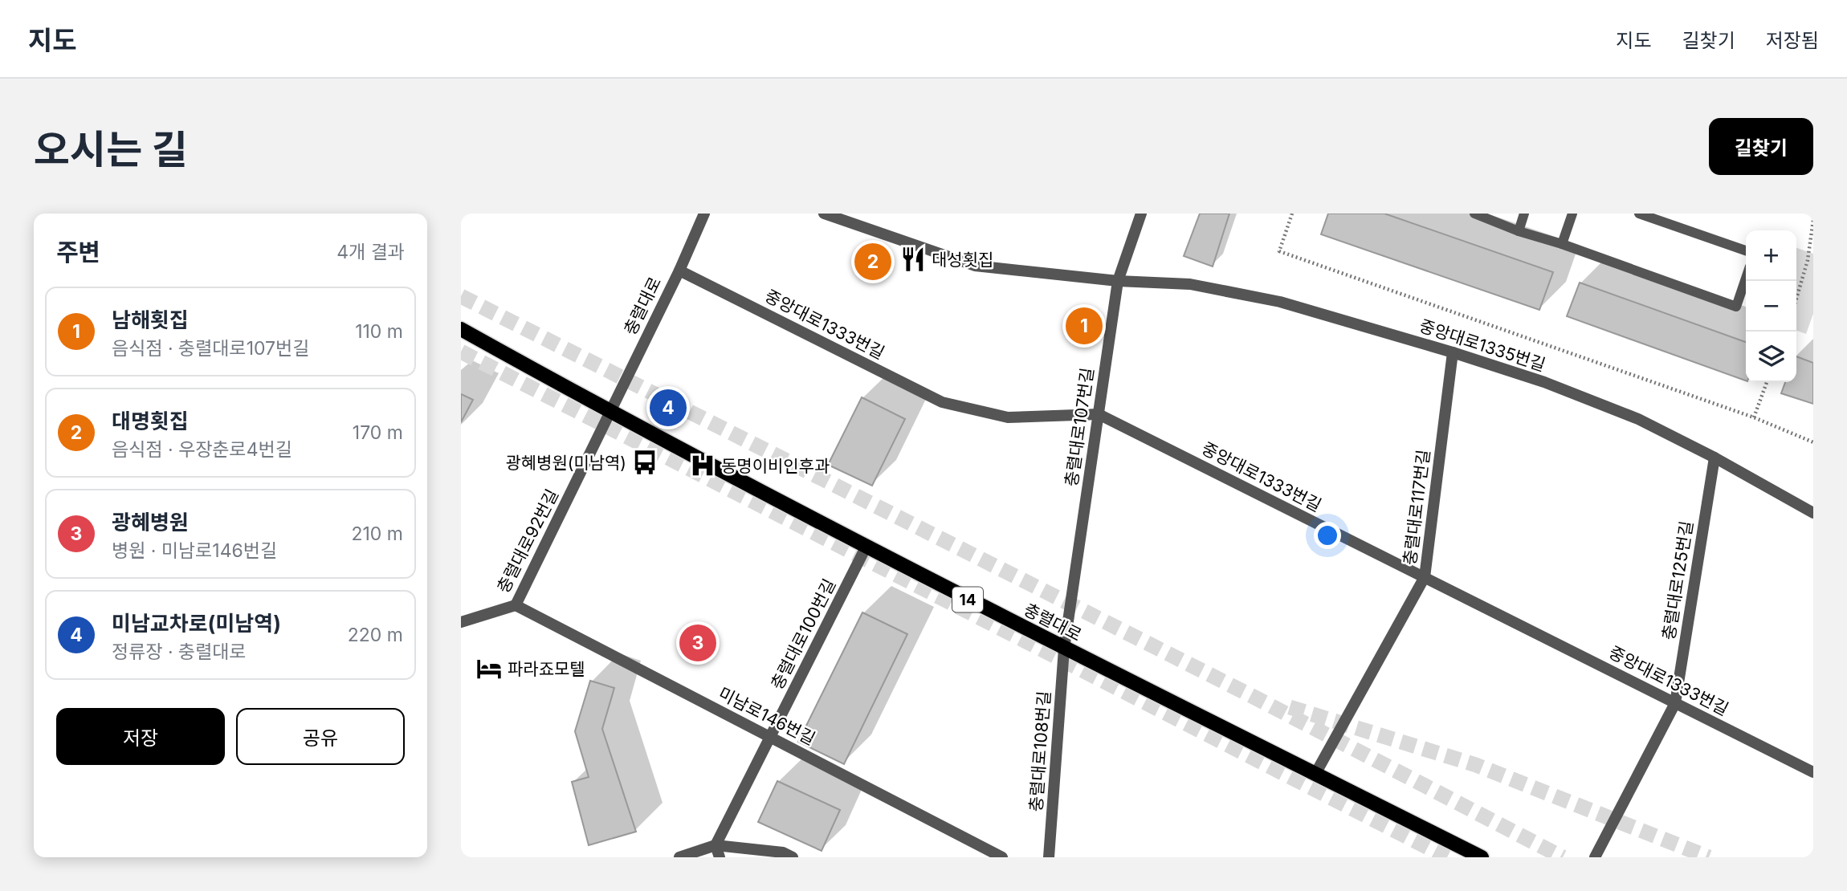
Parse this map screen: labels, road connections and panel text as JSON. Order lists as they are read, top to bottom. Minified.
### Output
{"streets":{"main road":["충렬대로","14"],"street":["중앙대로1333번길","중앙대로1335번길","충렬대로107번길","충렬대로117번길","충렬대로92번길","충렬대로125번길","충렬대로100번길","미남로146번길","충렬대로108번길"]},"crossings":[["충렬대로","중앙대로1333번길"],["충렬대로","충렬대로107번길"],["충렬대로","충렬대로117번길"],["충렬대로","충렬대로92번길"],["충렬대로","충렬대로100번길"],["충렬대로","충렬대로108번길"],["중앙대로1333번길","충렬대로107번길"],["중앙대로1333번길","충렬대로117번길"],["중앙대로1333번길","충렬대로125번길"],["중앙대로1335번길","충렬대로107번길"],["중앙대로1335번길","충렬대로117번길"],["중앙대로1335번길","충렬대로125번길"],["충렬대로107번길","충렬대로108번길"],["충렬대로92번길","미남로146번길"],["충렬대로100번길","미남로146번길"]],"places":{"restaurant":["대성횟집"],"bus stop":["광혜병원(미남역)"],"hospital":["동명이비인후과"],"hotel":["파라죠모텔"]},"page":{"header":"지도","nav":["지도","길찾기","저장됨"],"title":"오시는 길","buttons":["길찾기",["저장","공유"]],"heading":["주변","4개 결과"],"map_buttons":["+","−"],"pins":["2","1","4","3"],"list":[{"mark":"1","name":"남해횟집","note":"음식점 · 충렬대로107번길","value":"110 m"},{"mark":"2","name":"대명횟집","note":"음식점 · 우장춘로4번길","value":"170 m"},{"mark":"3","name":"광혜병원","note":"병원 · 미남로146번길","value":"210 m"},{"mark":"4","name":"미남교차로(미남역)","note":"정류장 · 충렬대로","value":"220 m"}]}}
